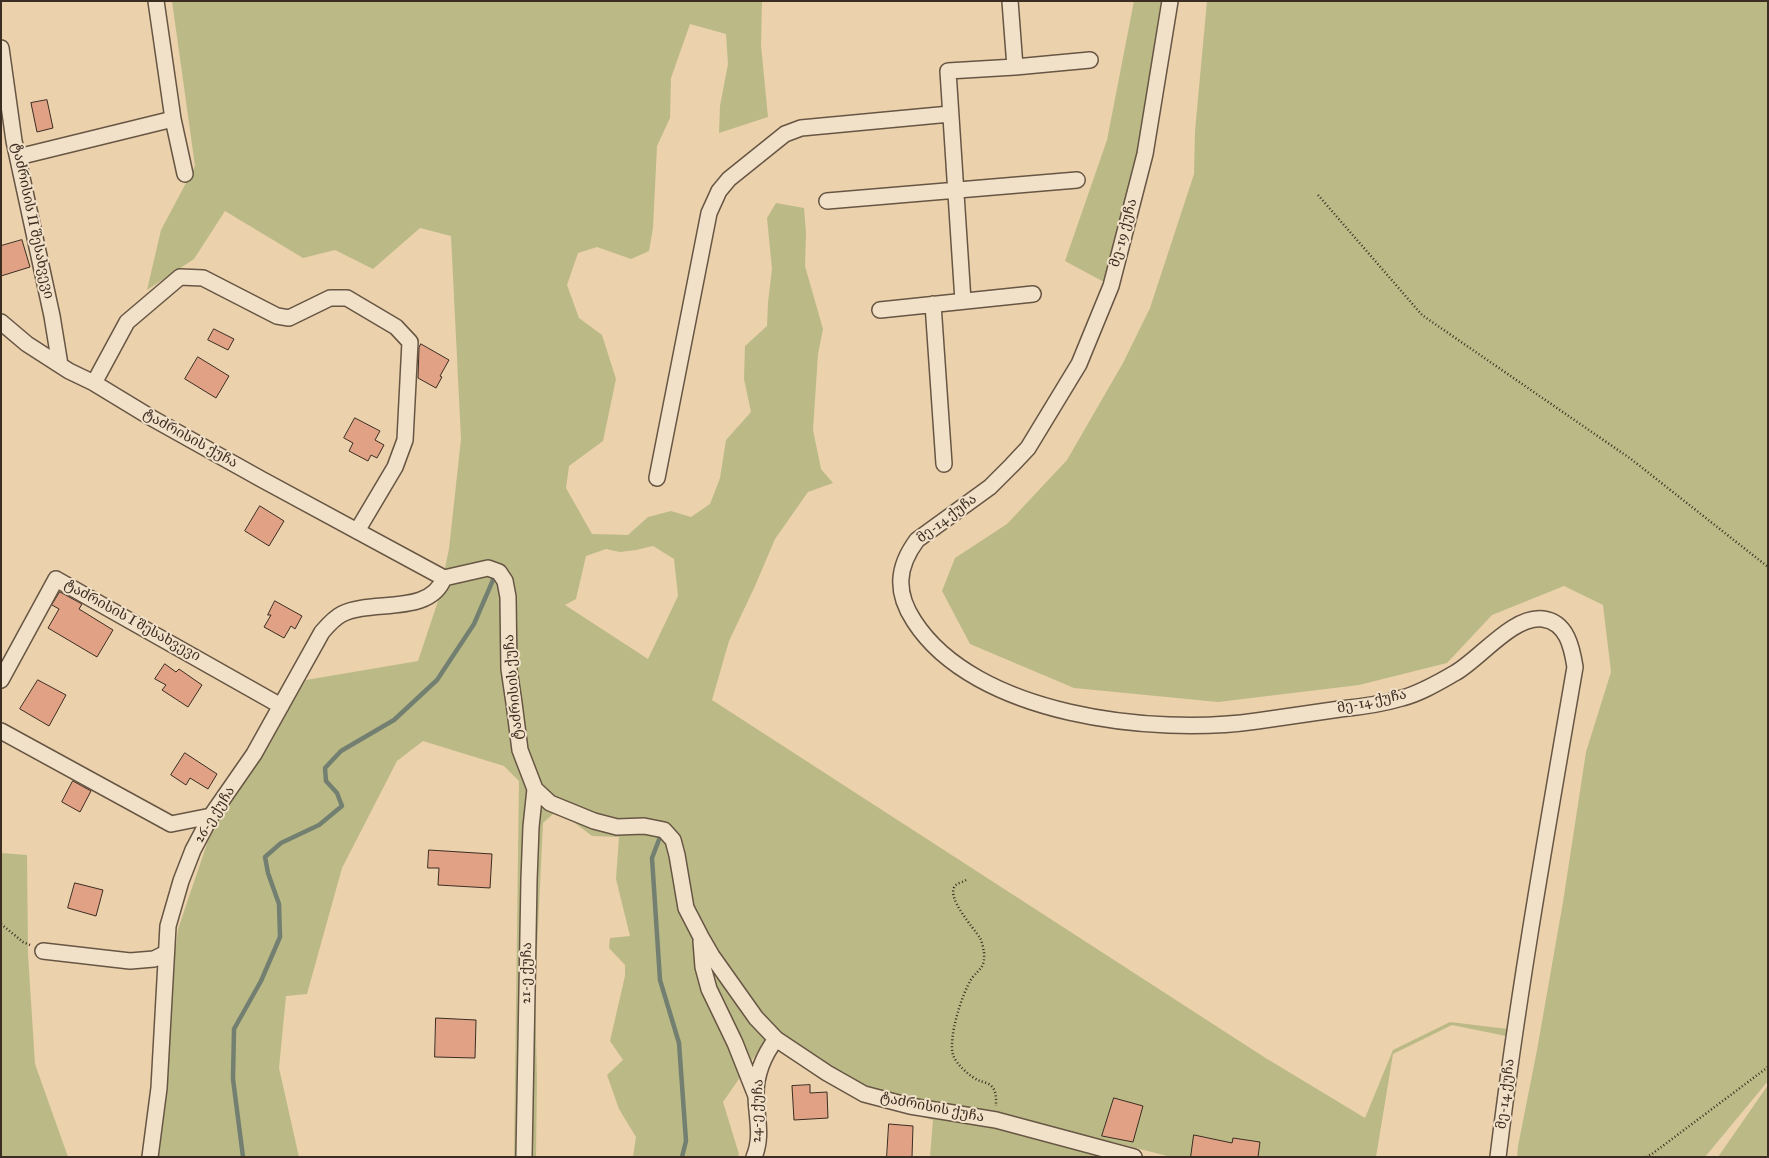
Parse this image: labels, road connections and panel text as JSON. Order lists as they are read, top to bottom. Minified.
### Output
{"streets":{"street":["ტაძრისის II შესახვევი","მე-19 ქუჩა","ტაძრისის ქუჩა","მე-14 ქუჩა","ტაძრისის I შესახვევი","26-ე ქუჩა","21-ე ქუჩა","24-ე ქუჩა"]},"crossings":[["ტაძრისის II შესახვევი","ტაძრისის ქუჩა"],["მე-19 ქუჩა","მე-14 ქუჩა"],["ტაძრისის ქუჩა","26-ე ქუჩა"],["ტაძრისის ქუჩა","21-ე ქუჩა"],["ტაძრისის ქუჩა","24-ე ქუჩა"],["ტაძრისის I შესახვევი","26-ე ქუჩა"]]}
